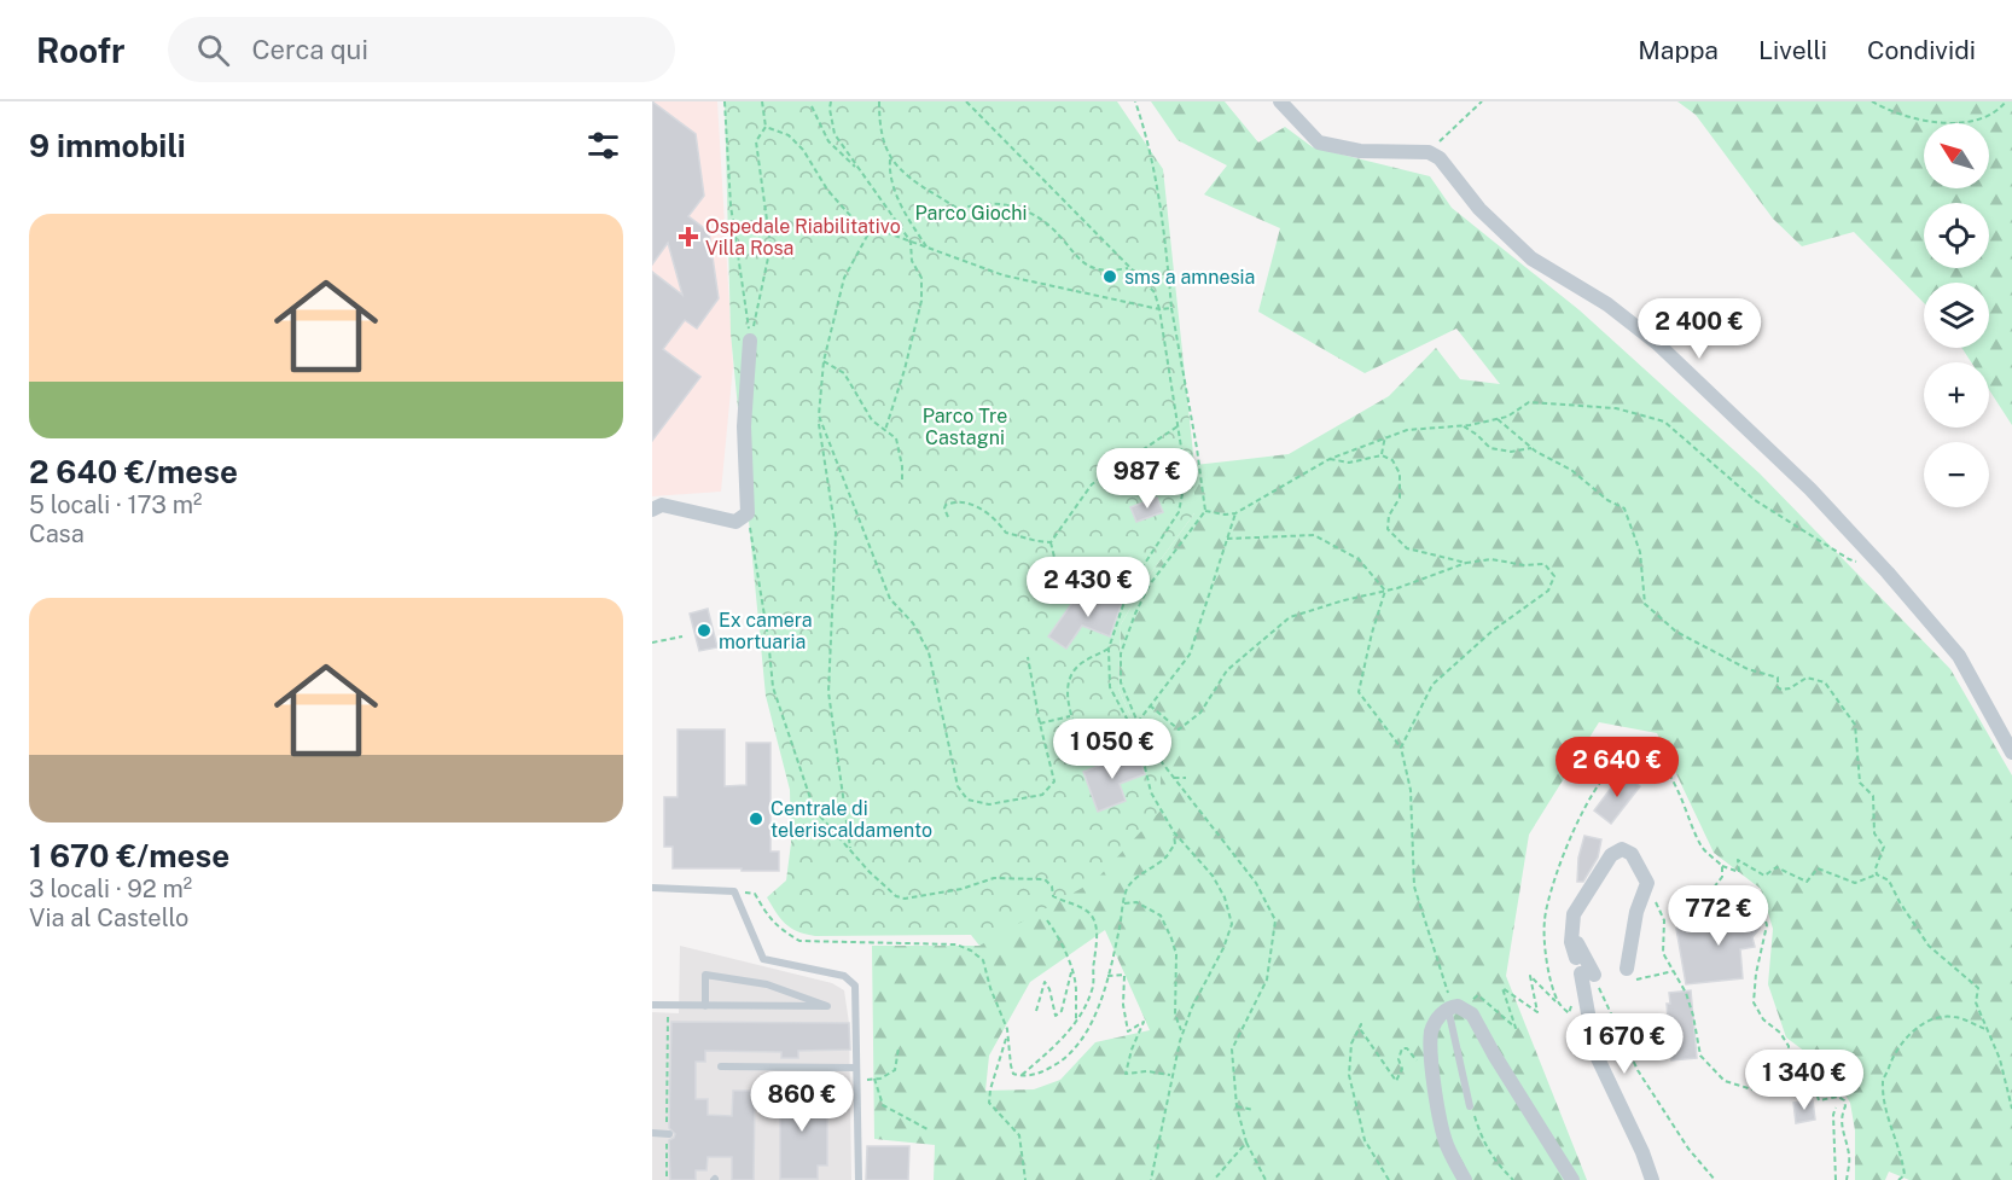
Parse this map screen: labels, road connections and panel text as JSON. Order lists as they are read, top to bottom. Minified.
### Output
{"parks":["Parco Giochi","Parco Tre Castagni"],"places":{"health":["Ospedale Riabilitativo Villa Rosa"],"other":["sms a amnesia","Ex camera mortuaria","Centrale di teleriscaldamento"]},"north":"top left","page":{"header":"Roofr","search":"Cerca qui","nav":["Mappa","Livelli","Condividi"],"heading":"9 immobili","map_buttons":["+","−"],"list":[{"name":"2 640 €/mese","note":"5 locali · 173 m² · Casa"},{"name":"1 670 €/mese","note":"3 locali · 92 m² · Via al Castello"}],"price":["2 400 €","987 €","2 430 €","1 050 €","2 640 €","772 €","1 670 €","1 340 €","860 €"]}}
